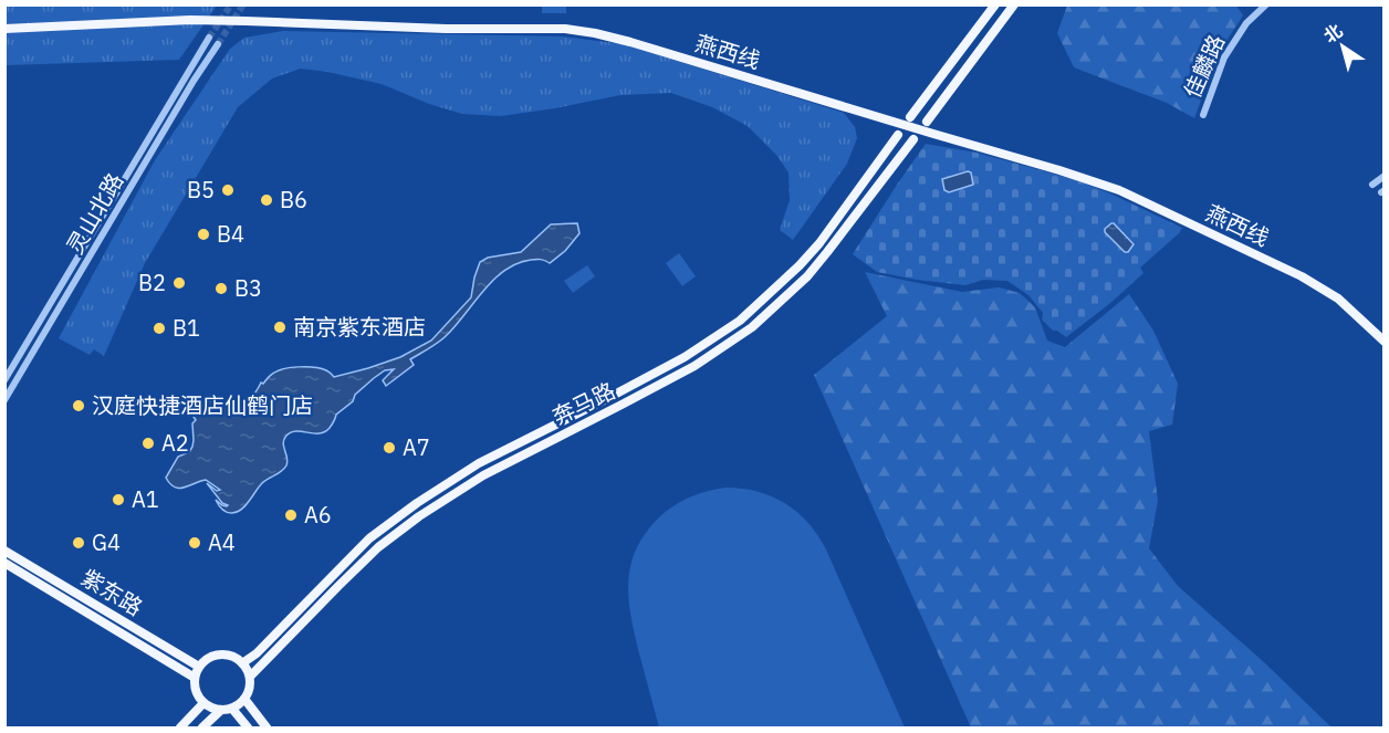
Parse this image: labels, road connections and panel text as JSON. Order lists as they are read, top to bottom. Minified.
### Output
{"streets":{"main road":["燕西线","奔马路","紫东路"],"street":["佳麟路","灵山北路"]},"crossings":[["奔马路","紫东路"]],"places":["B5","B6","B4","B2","B3","南京紫东酒店","B1","汉庭快捷酒店仙鹤门店","A2","A7","A1","A6","G4","A4"],"north":"top left"}
